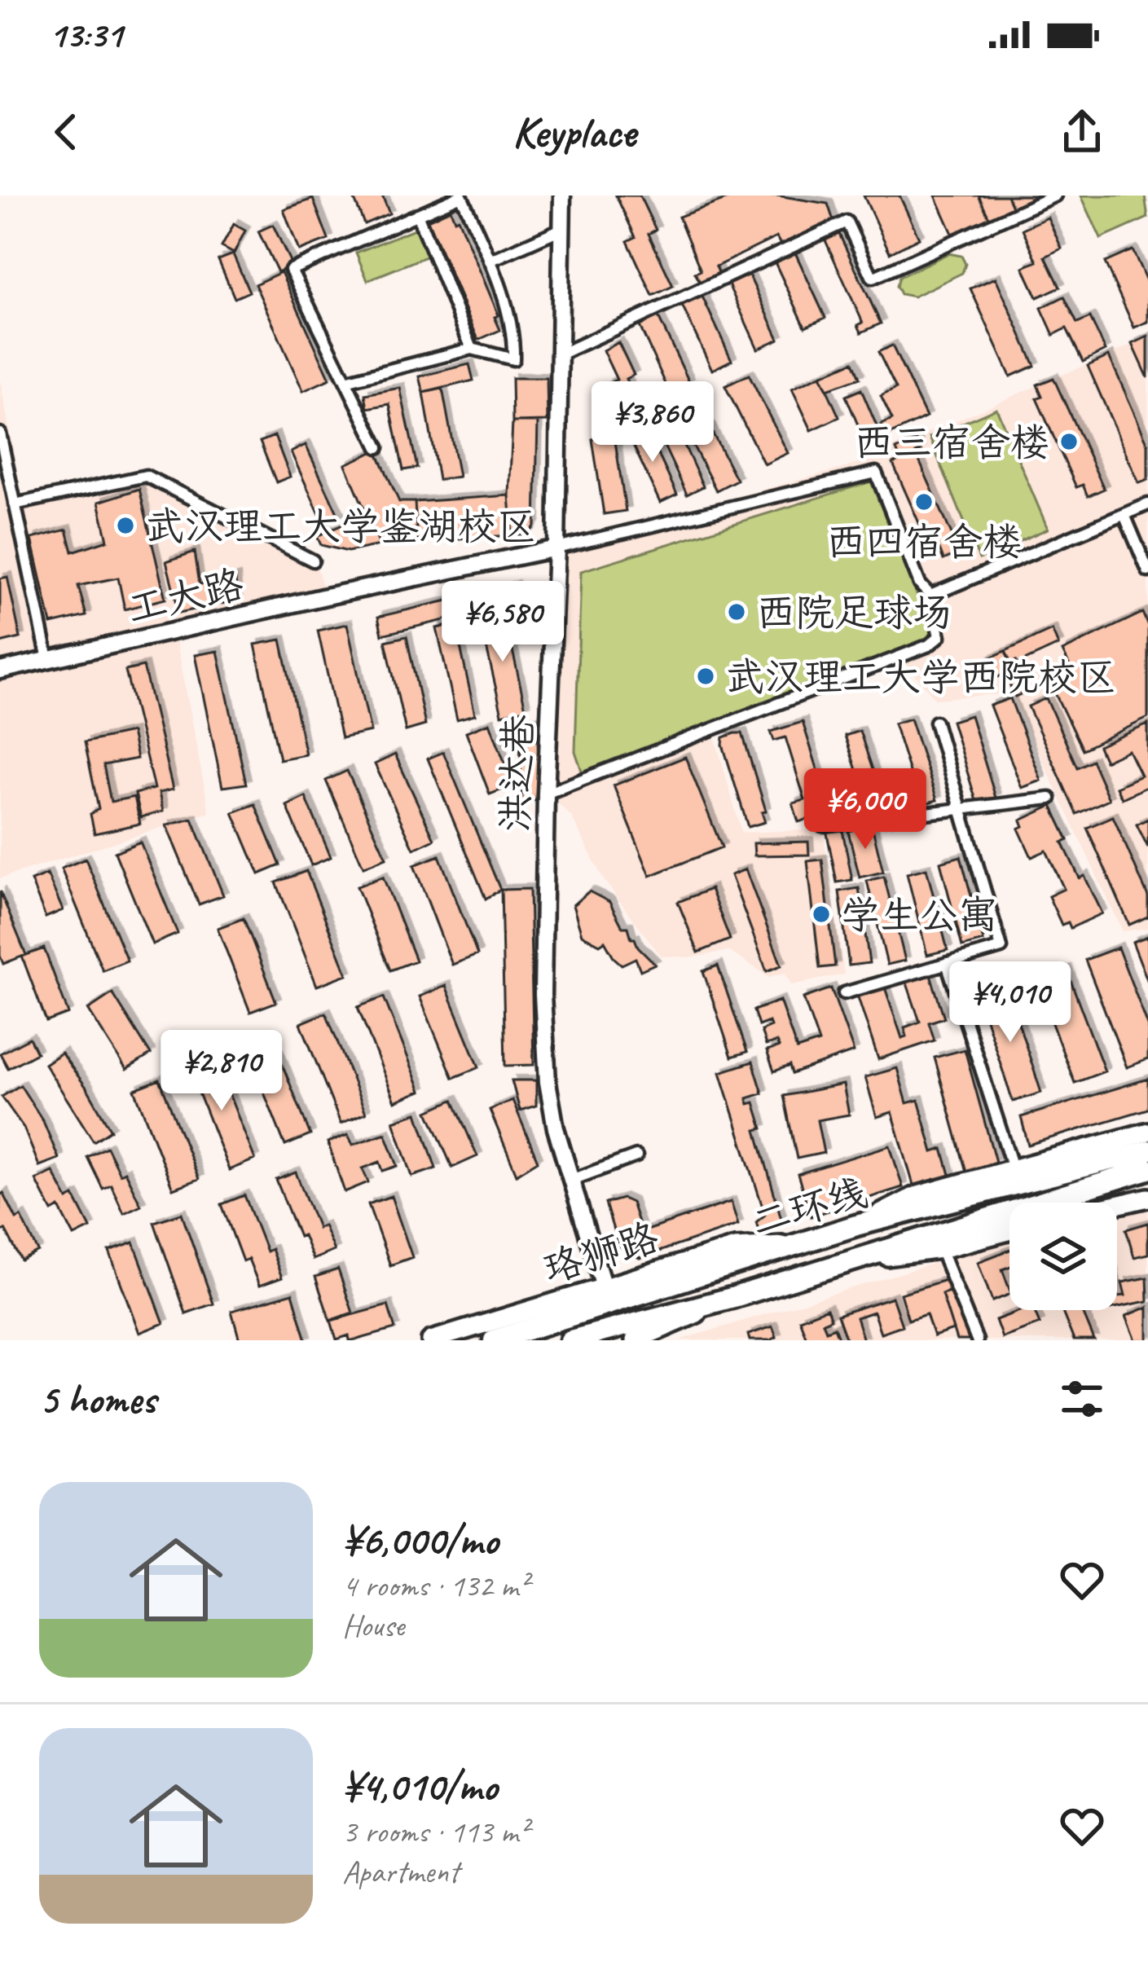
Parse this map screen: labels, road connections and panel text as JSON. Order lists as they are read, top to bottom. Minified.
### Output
{"streets":{"highway":["二环线"],"main road":["珞狮路"],"street":["工大路","洪达巷"]},"crossings":[["工大路","洪达巷"],["洪达巷","珞狮路"],["二环线","珞狮路"]],"places":["西三宿舍楼","西四宿舍楼","武汉理工大学鉴湖校区","西院足球场","武汉理工大学西院校区","学生公寓"],"page":{"status":"13:31","header":"Keyplace","price":["¥3,860","¥6,580","¥6,000","¥4,010","¥2,810"],"heading":"5 homes","list":[{"name":"¥6,000/mo","note":"4 rooms · 132 m² · House"},{"name":"¥4,010/mo","note":"3 rooms · 113 m² · Apartment"}]}}
